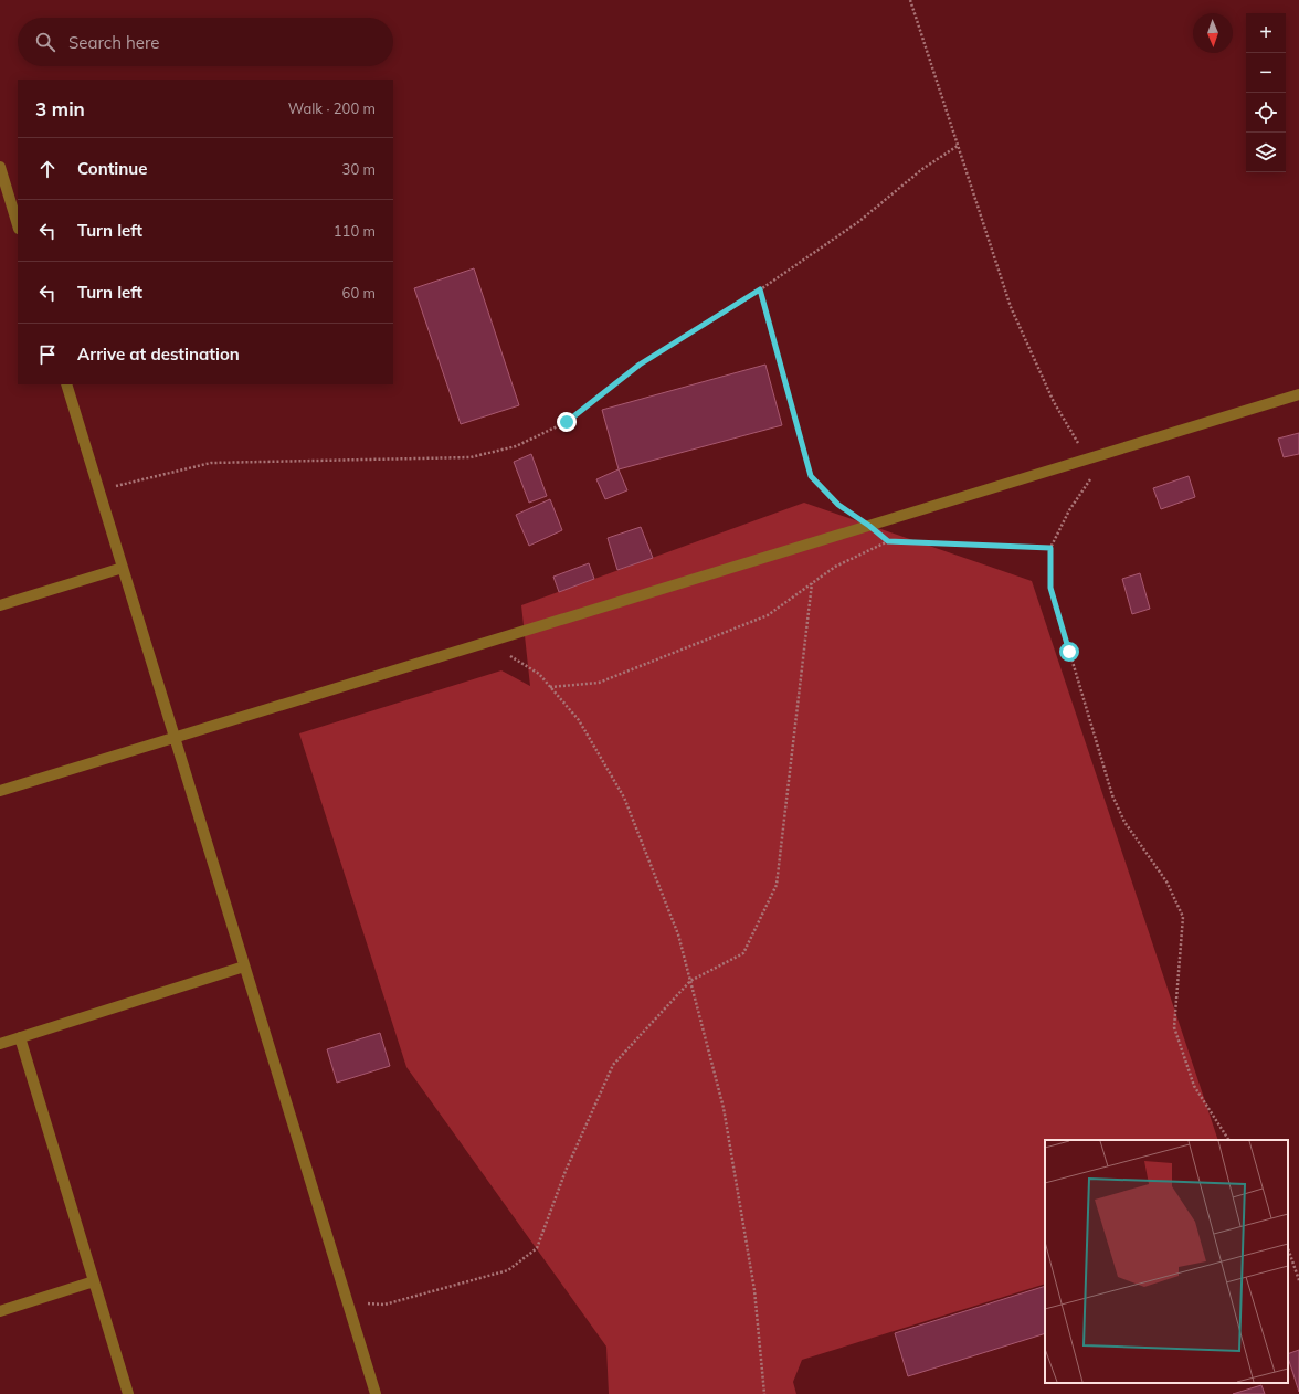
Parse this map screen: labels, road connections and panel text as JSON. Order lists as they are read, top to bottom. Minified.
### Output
{"north":"bottom","page":{"map_buttons":["+","−"],"search":"Search here","heading":["3 min","Walk · 200 m"],"list":[["Continue","30 m"],["Turn left","110 m"],["Turn left","60 m"],"Arrive at destination"]}}
